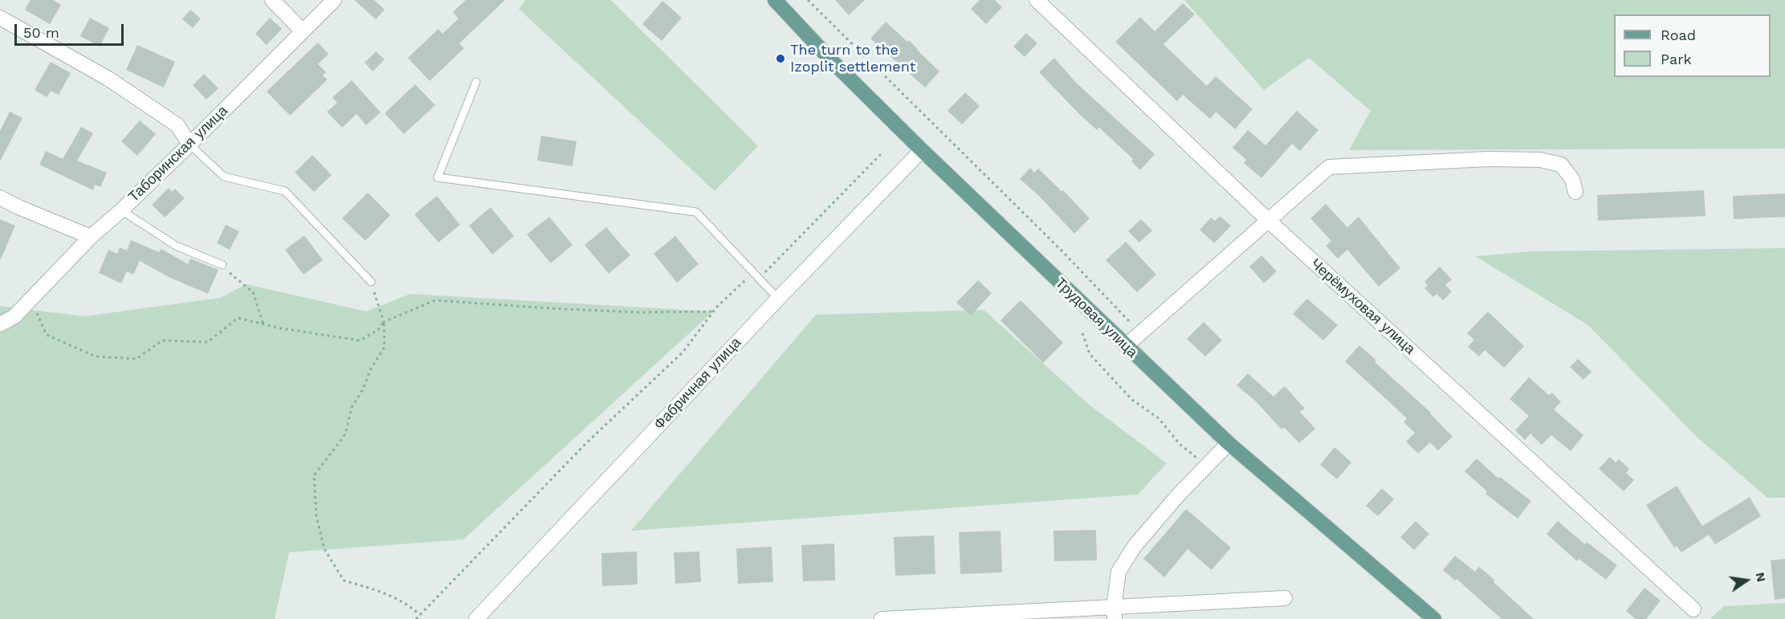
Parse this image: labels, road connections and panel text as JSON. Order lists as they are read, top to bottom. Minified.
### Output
{"streets":{"main road":["Трудовая улица"],"street":["Таборинская улица","Черёмуховая улица","Фабричная улица"]},"crossings":[["Трудовая улица","Фабричная улица"]],"places":["The turn to the Izoplit settlement"],"legend":["Road","Park"],"scale_bar":"50 m","north":"right"}
